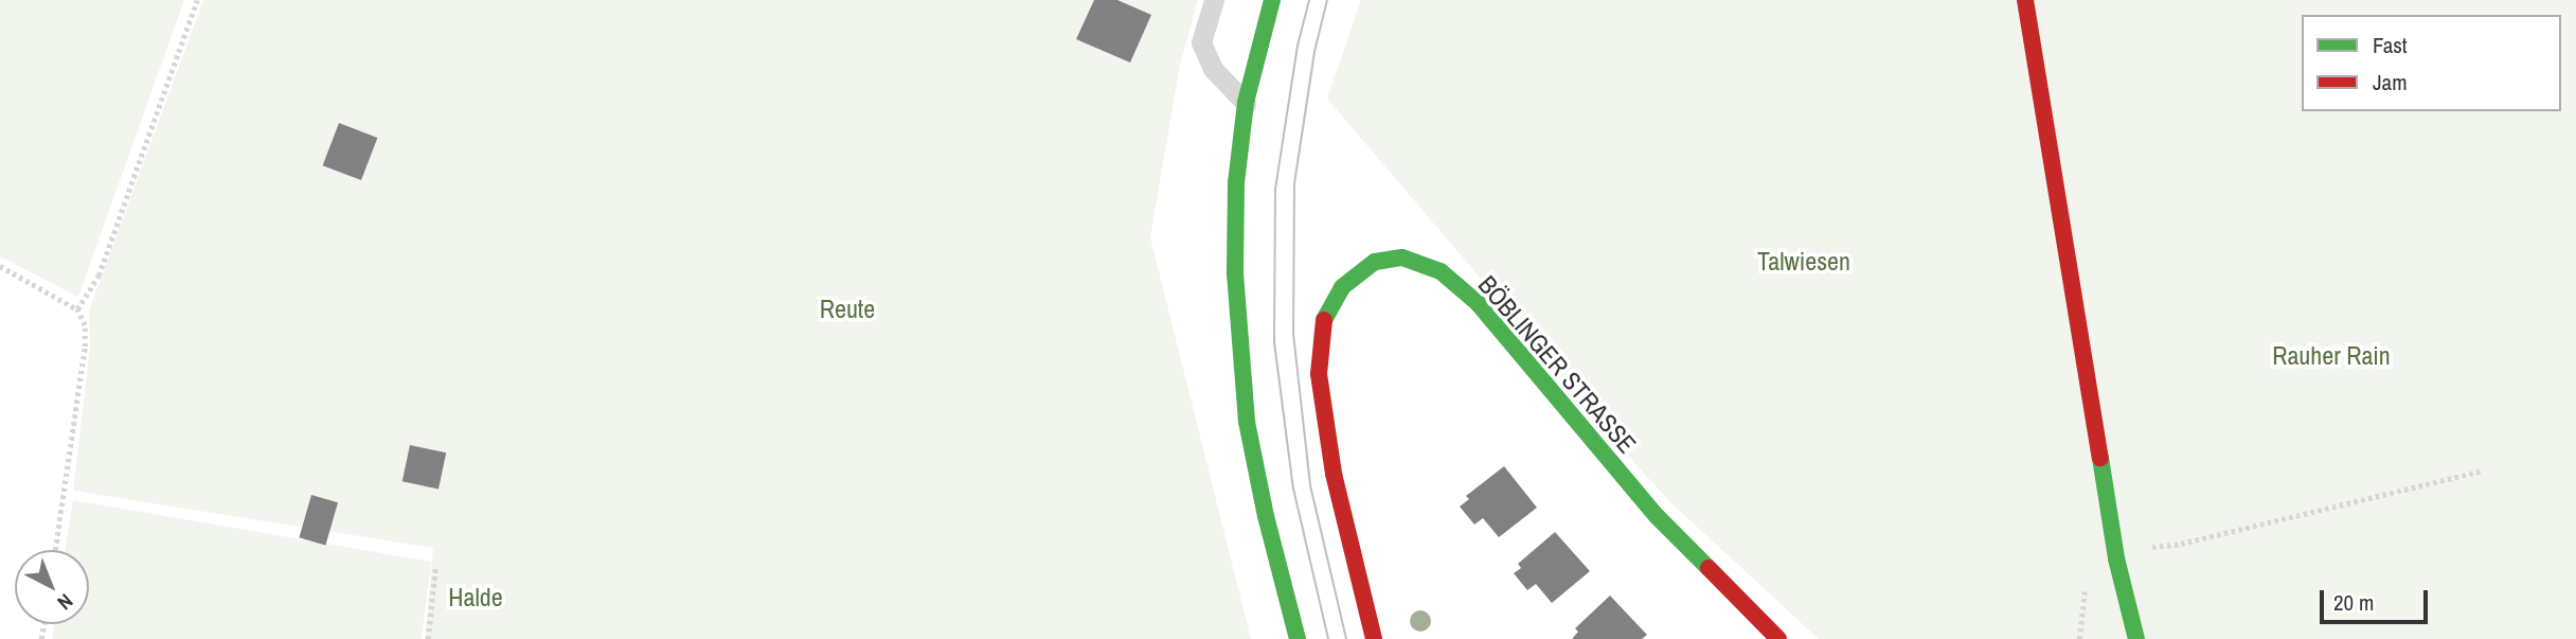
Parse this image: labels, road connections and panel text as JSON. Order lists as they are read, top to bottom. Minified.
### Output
{"streets":{"main road":["BÖBLINGER STRASSE"]},"parks":["Talwiesen","Reute","Rauher Rain","Halde"],"legend":["Fast","Jam"],"scale_bar":"20 m","north":"bottom right"}
